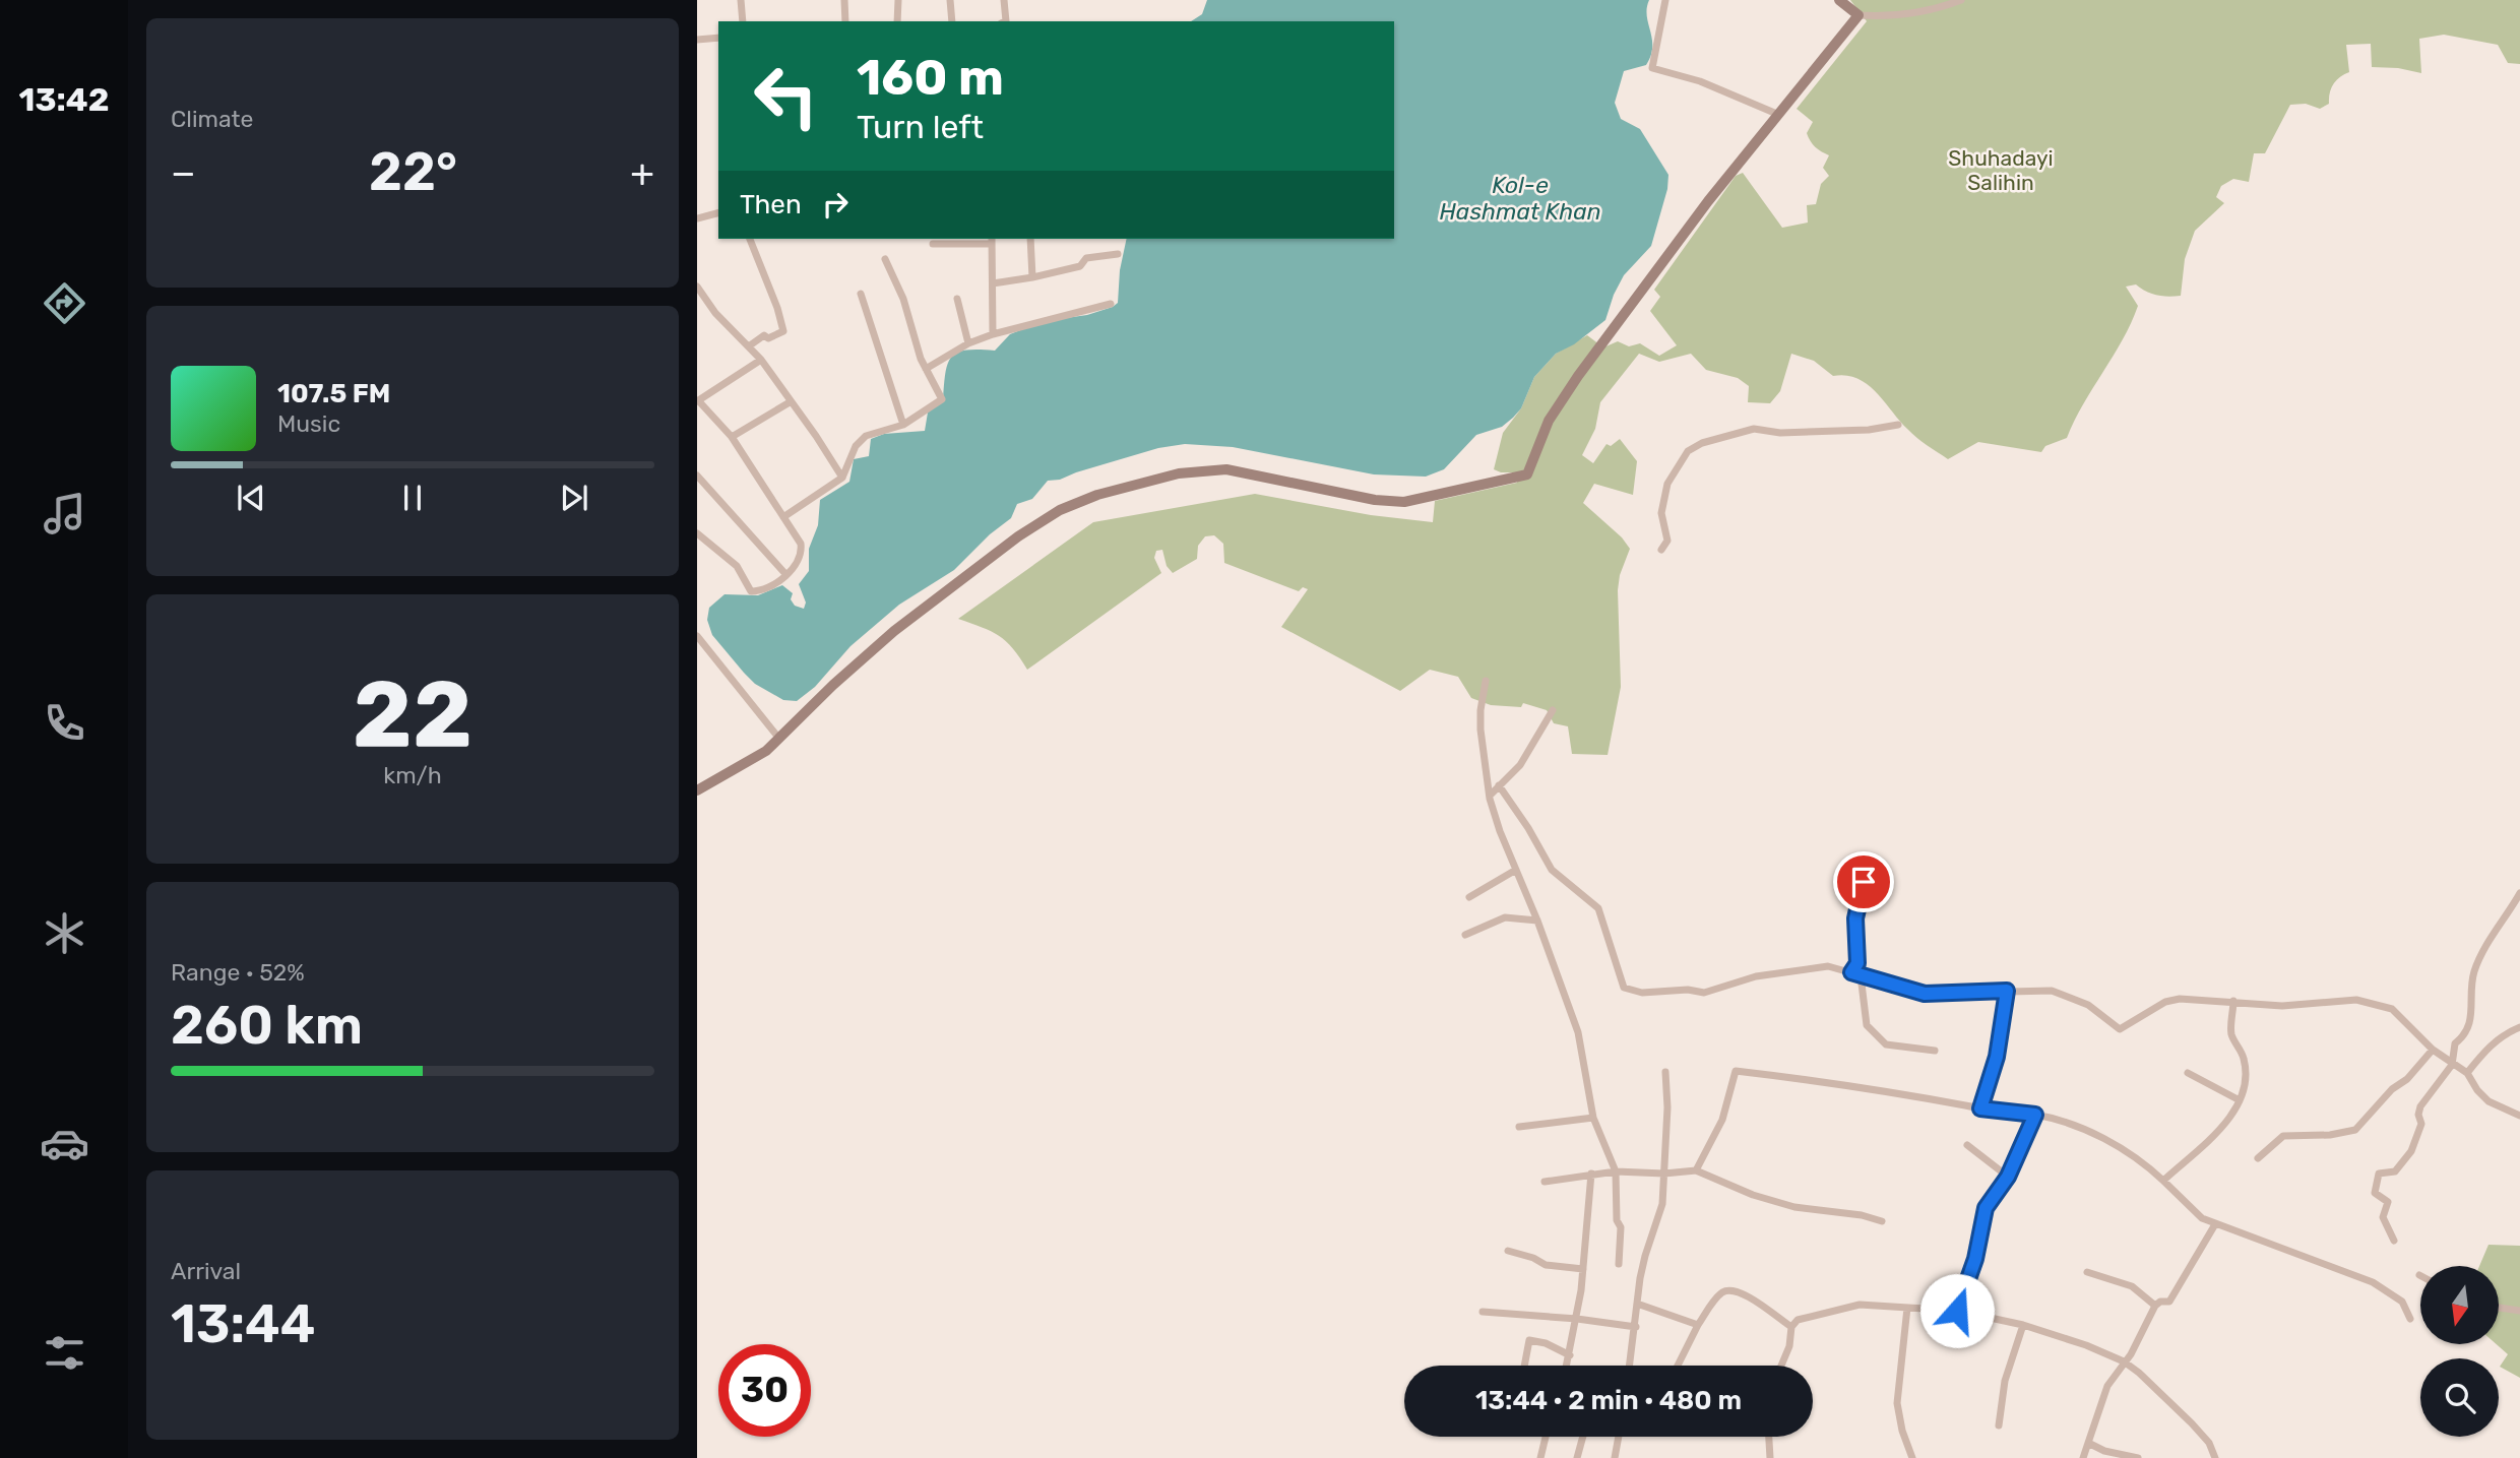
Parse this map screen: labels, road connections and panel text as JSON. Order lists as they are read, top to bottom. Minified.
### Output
{"water":["Kol-e Hashmat Khan"],"parks":["Shuhadayi Salihin"],"north":"bottom","page":{"tabs":"13:42","tile":["Climate",["22","km/h"],["Range · 52%","260 km"],["Arrival","13:44"]],"turn":["160 m","Turn left"],"heat":["−","22°","+"],"then":"Then","song":["107.5 FM","Music"],"limit":"30","trip":"13:44 · 2 min · 480 m"}}
